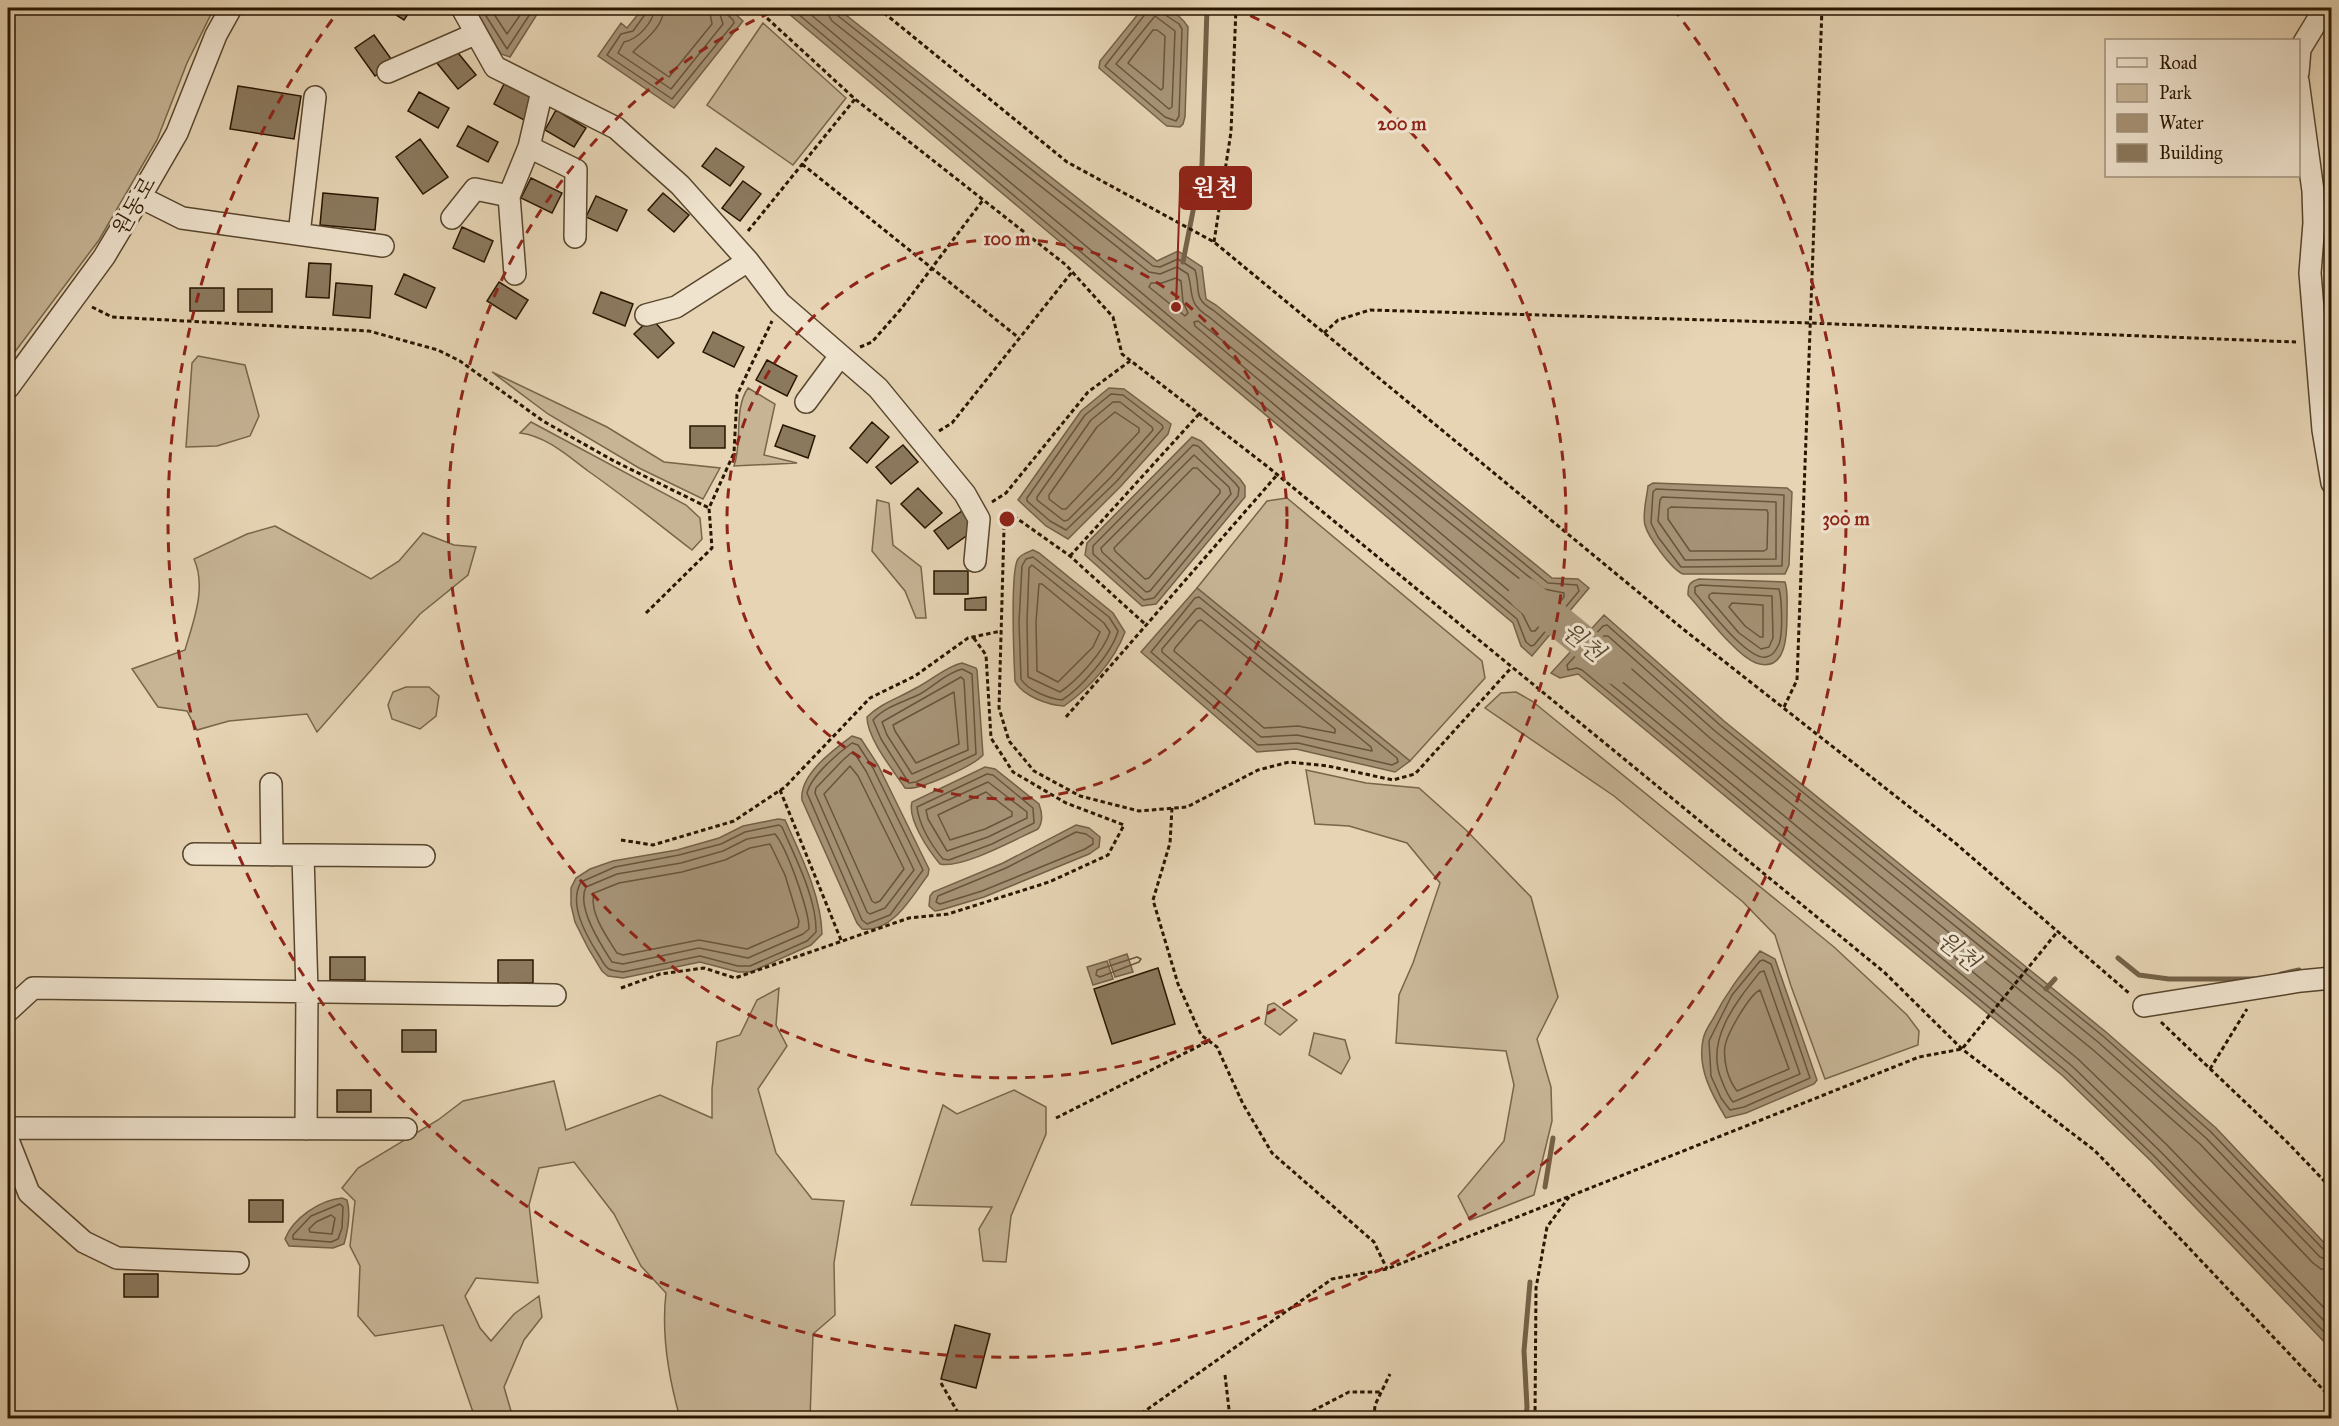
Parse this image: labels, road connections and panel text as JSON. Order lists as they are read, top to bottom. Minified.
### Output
{"streets":{"street":["원동로"]},"water":["원천"],"places":["원천"],"legend":["Road","Park","Water","Building"],"rings":["200 m","100 m","300 m"]}
